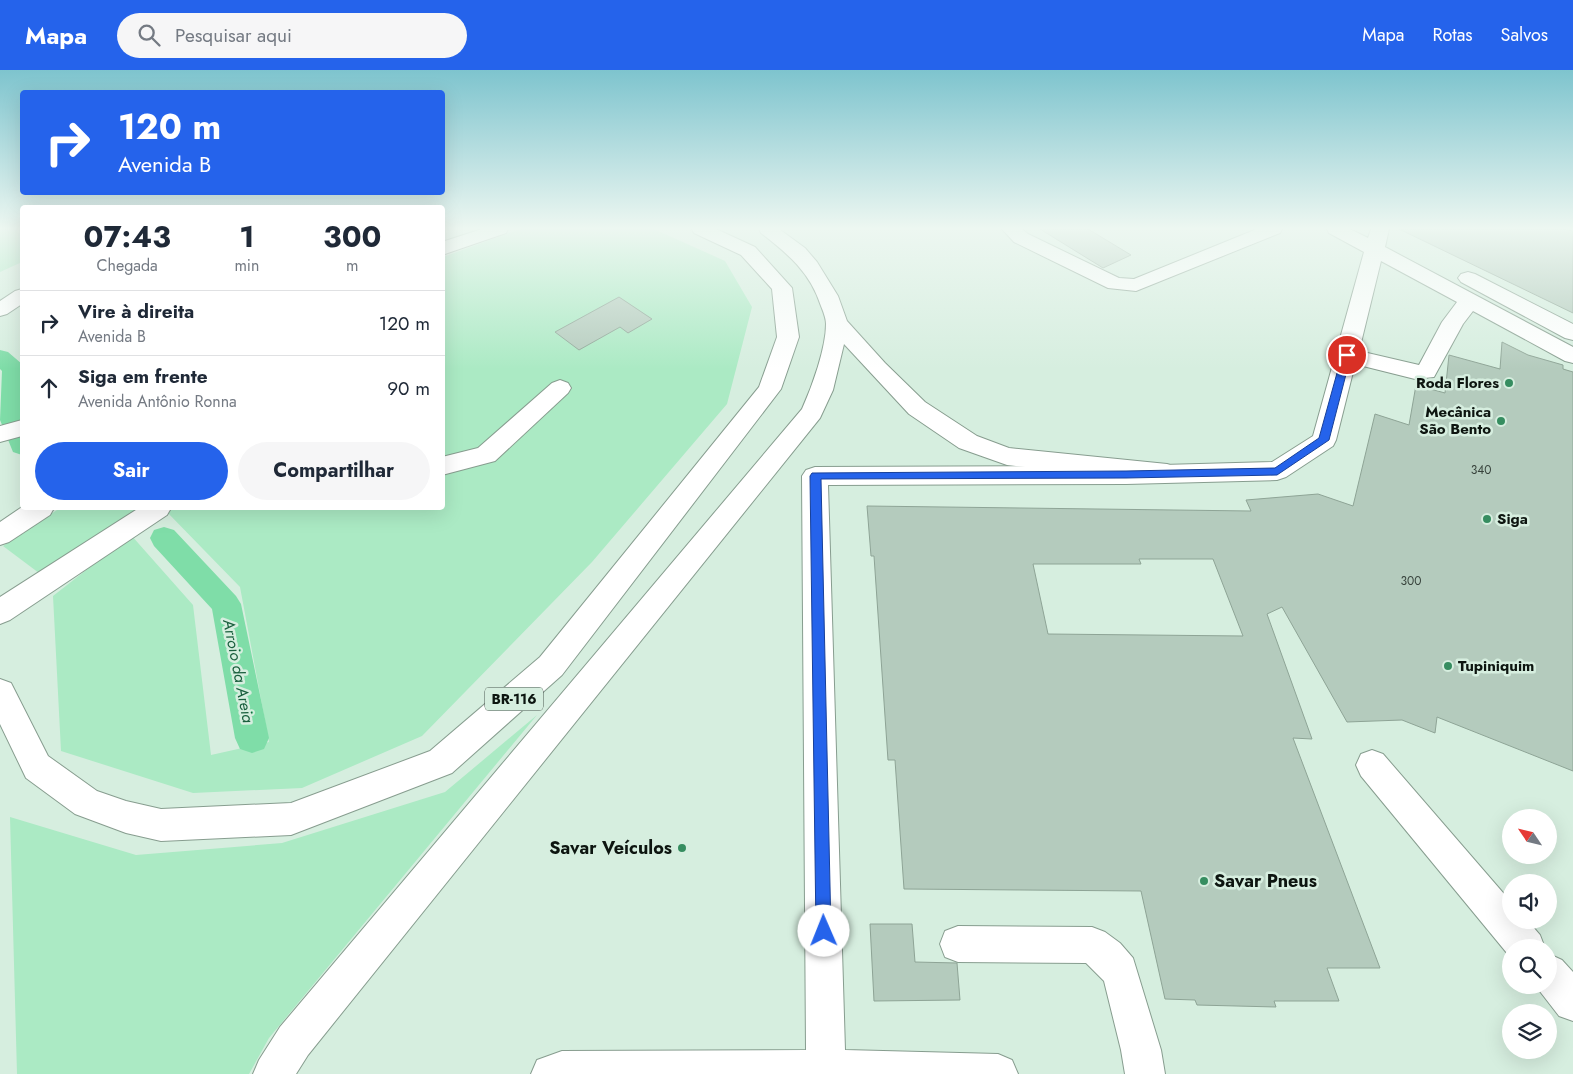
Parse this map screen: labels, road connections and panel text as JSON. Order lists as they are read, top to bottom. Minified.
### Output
{"streets":{"main road":["BR-116"]},"water":["Arroio da Areia"],"places":["Roda Flores","Mecânica São Bento","Siga","Tupiniquim","Savar Veículos","Savar Pneus"],"house_numbers":["340","300"],"north":"top left","page":{"header":"Mapa","search":"Pesquisar aqui","nav":["Mapa","Rotas","Salvos"],"turn":["120 m","Avenida B"],"eta":["07:43","Chegada","1","min","300","m"],"list":[{"name":"Vire à direita","note":"Avenida B","value":"120 m"},{"name":"Siga em frente","note":"Avenida Antônio Ronna","value":"90 m"}],"buttons":["Sair","Compartilhar"]}}
